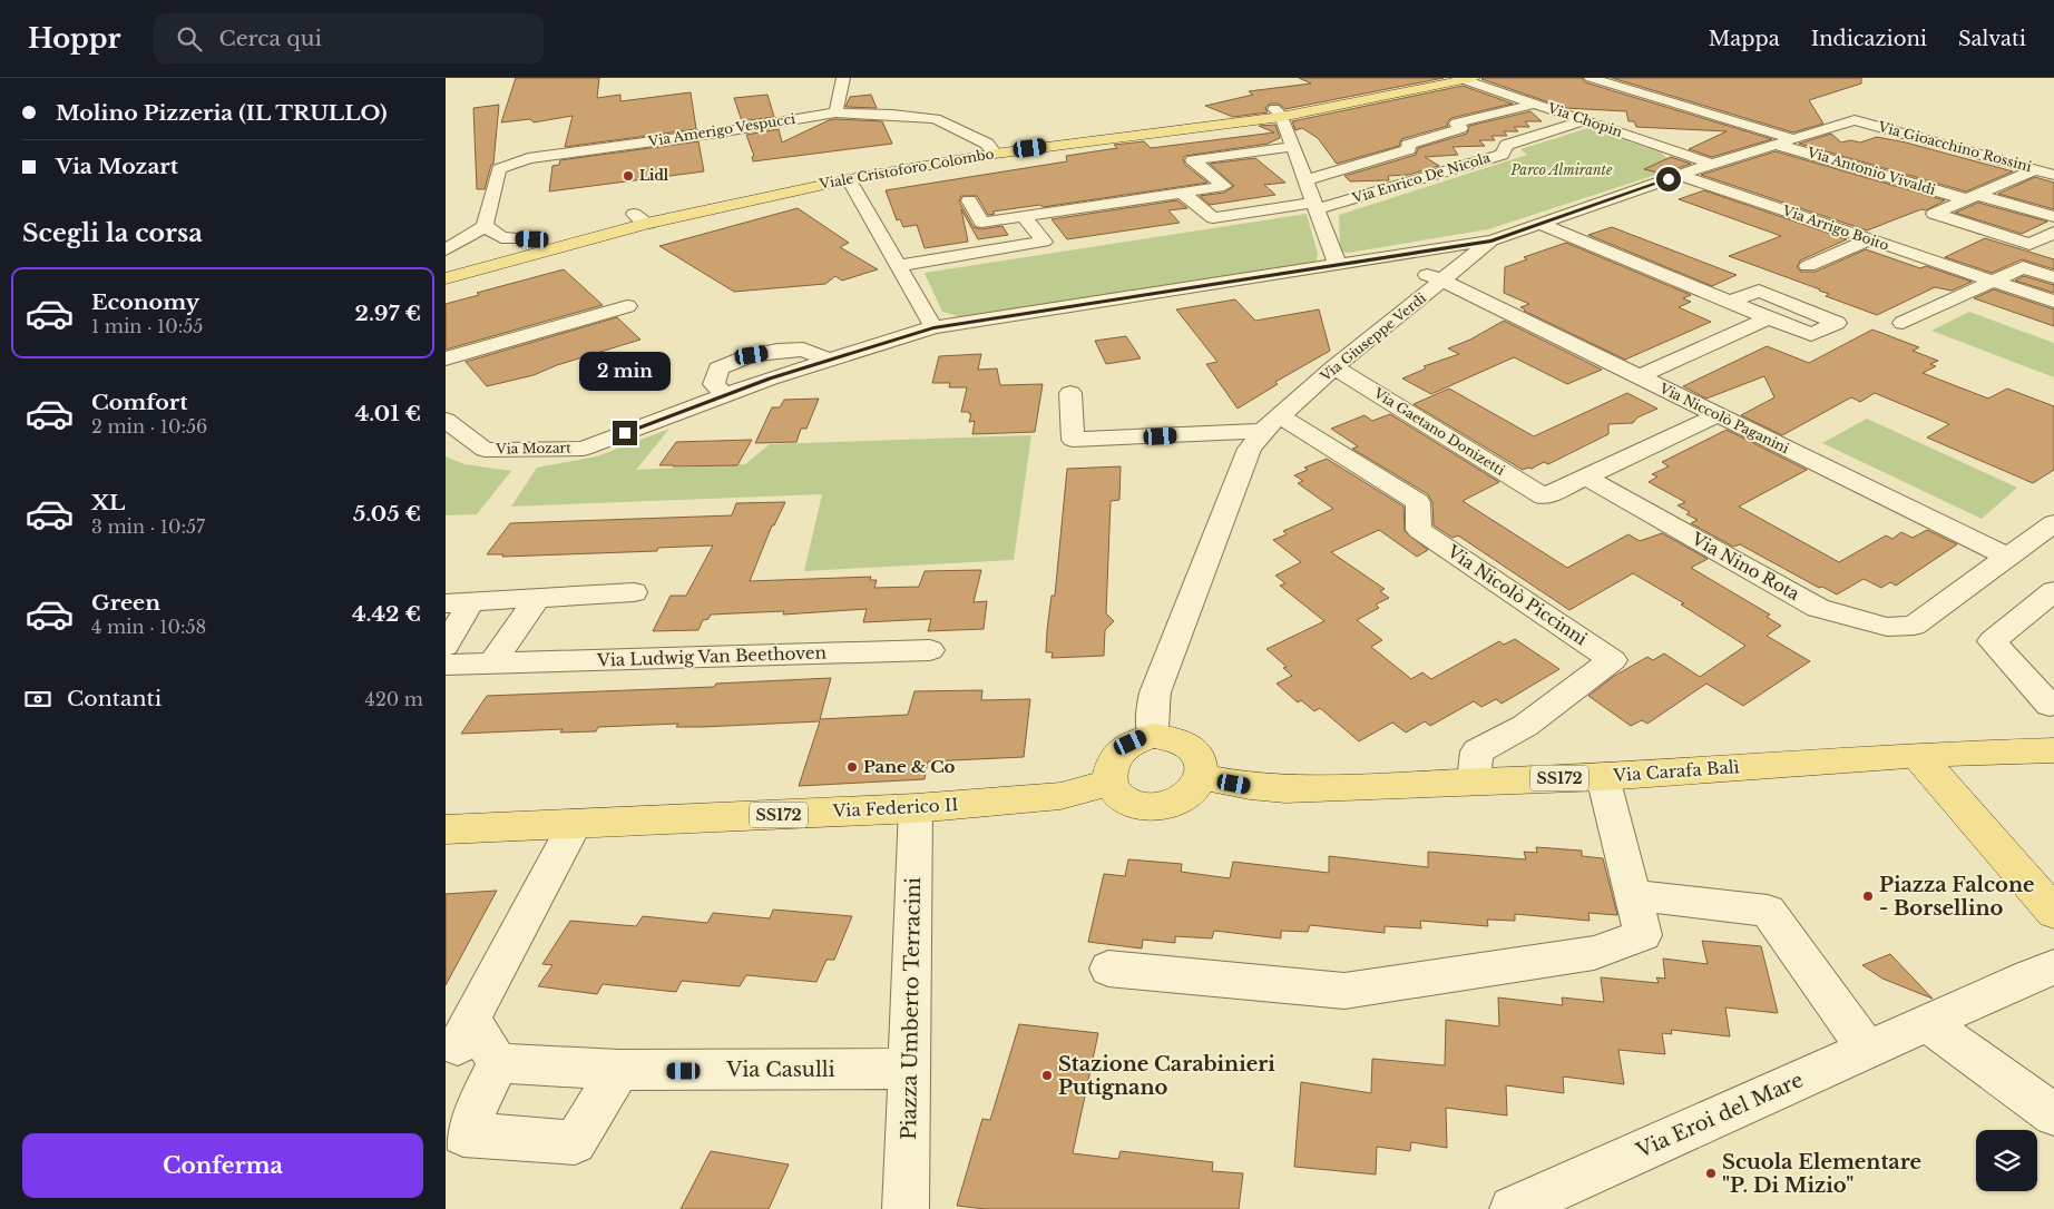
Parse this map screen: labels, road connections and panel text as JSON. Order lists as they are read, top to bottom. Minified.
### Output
{"streets":{"main road":["Viale Cristoforo Colombo","Via Carafa Balì","SS172","Via Federico II"],"street":["Via Chopin","Via Amerigo Vespucci","Via Gioacchino Rossini","Via Antonio Vivaldi","Via Enrico De Nicola","Via Arrigo Boito","Via Giuseppe Verdi","Via Niccolò Paganini","Via Gaetano Donizetti","Via Mozart","Via Nino Rota","Via Nicolò Piccinni","Via Ludwig Van Beethoven","Piazza Umberto Terracini","Via Casulli","Via Eroi del Mare"]},"crossings":[["Via Chopin","Viale Cristoforo Colombo"],["Via Chopin","Via Enrico De Nicola"],["Via Chopin","Via Giuseppe Verdi"],["Via Amerigo Vespucci","Viale Cristoforo Colombo"],["Via Gioacchino Rossini","Via Giuseppe Verdi"],["Via Antonio Vivaldi","Via Giuseppe Verdi"],["Via Arrigo Boito","Via Giuseppe Verdi"],["Via Giuseppe Verdi","Via Niccolò Paganini"],["Via Giuseppe Verdi","Via Gaetano Donizetti"],["Via Giuseppe Verdi","Via Mozart"],["Via Giuseppe Verdi","Via Nicolò Piccinni"],["Via Giuseppe Verdi","Via Carafa Balì"],["Via Giuseppe Verdi","Via Federico II"],["Via Niccolò Paganini","Via Mozart"],["Via Niccolò Paganini","Via Nino Rota"],["Via Gaetano Donizetti","Via Nino Rota"],["Via Nicolò Piccinni","Via Carafa Balì"],["Via Carafa Balì","SS172"],["Via Carafa Balì","Via Federico II"],["Via Federico II","Piazza Umberto Terracini"],["Piazza Umberto Terracini","Via Casulli"]],"parks":["Parco Almirante"],"places":["Lidl","Pane & Co","Piazza Falcone - Borsellino","Stazione Carabinieri Putignano","Scuola Elementare \"P. Di Mizio\""],"page":{"header":"Hoppr","search":"Cerca qui","nav":["Mappa","Indicazioni","Salvati"],"banner":["Molino Pizzeria (IL TRULLO)","Via Mozart"],"heading":"Scegli la corsa","list":[{"name":"Economy","note":"1 min · 10:55","value":"2.97 €"},{"name":"Comfort","note":"2 min · 10:56","value":"4.01 €"},{"name":"XL","note":"3 min · 10:57","value":"5.05 €"},{"name":"Green","note":"4 min · 10:58","value":"4.42 €"}],"bubble":"2 min","pay":["Contanti","420 m"],"buttons":"Conferma"}}
